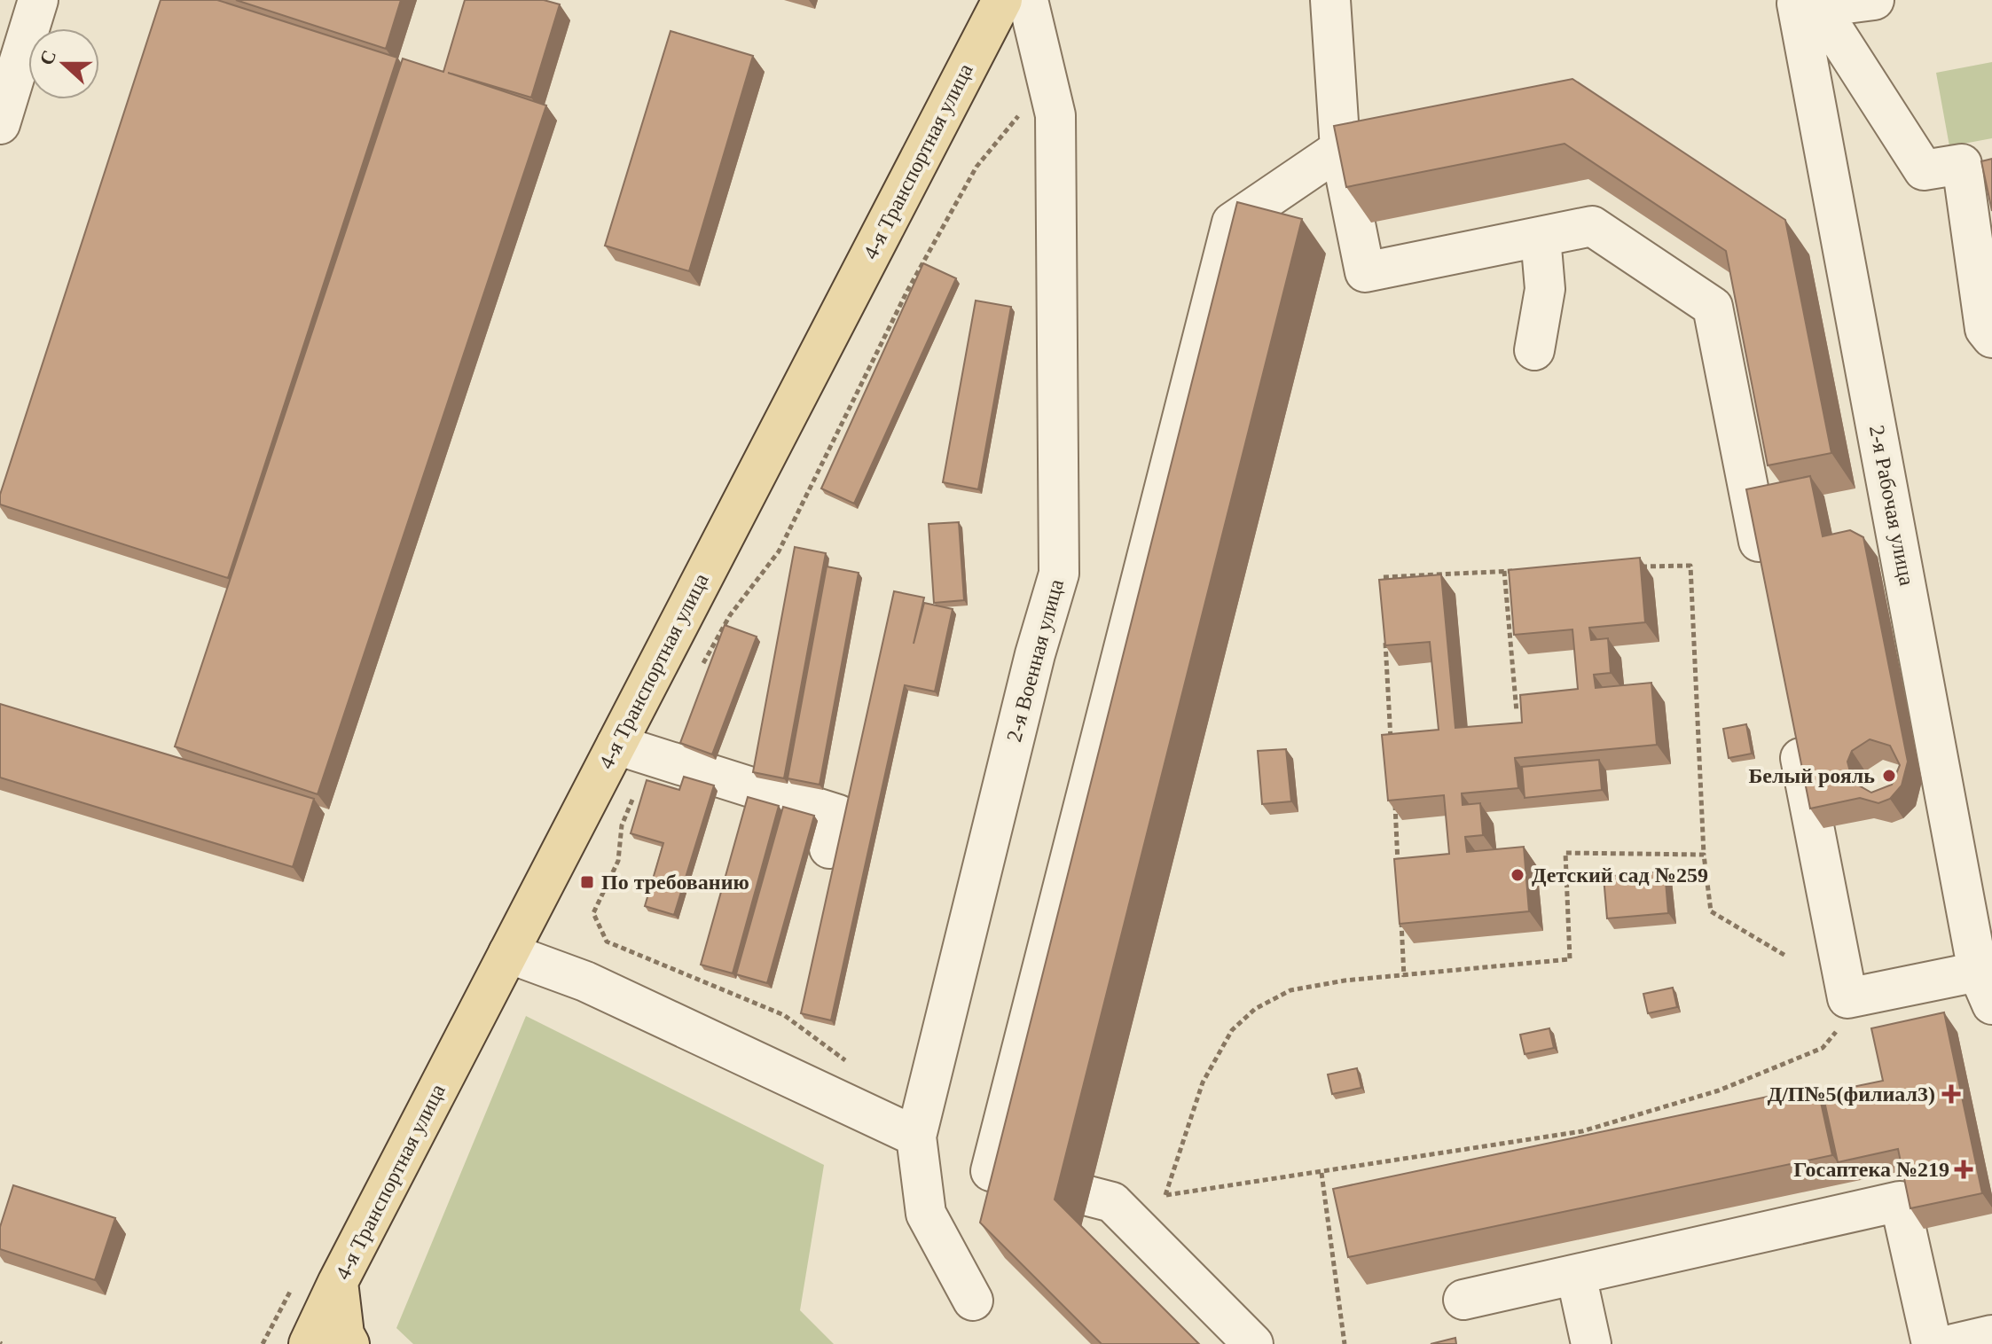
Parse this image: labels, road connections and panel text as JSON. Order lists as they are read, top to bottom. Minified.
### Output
{"streets":{"main road":["4-я Транспортная улица"],"street":["2-я Рабочая улица","2-я Военная улица"]},"places":{"other":["Белый рояль","Детский сад №259"],"transit":["По требованию"],"health":["Д/П№5(филиал3)","Госаптека №219"]},"north":"left"}
